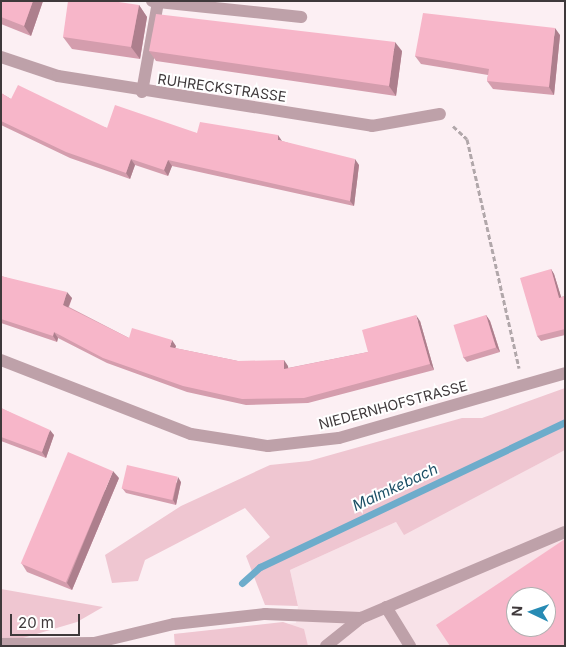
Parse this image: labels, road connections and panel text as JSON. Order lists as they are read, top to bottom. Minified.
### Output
{"streets":{"street":["RUHRECKSTRASSE","NIEDERNHOFSTRASSE"]},"water":["Malmkebach"],"scale_bar":"20 m","north":"left"}
